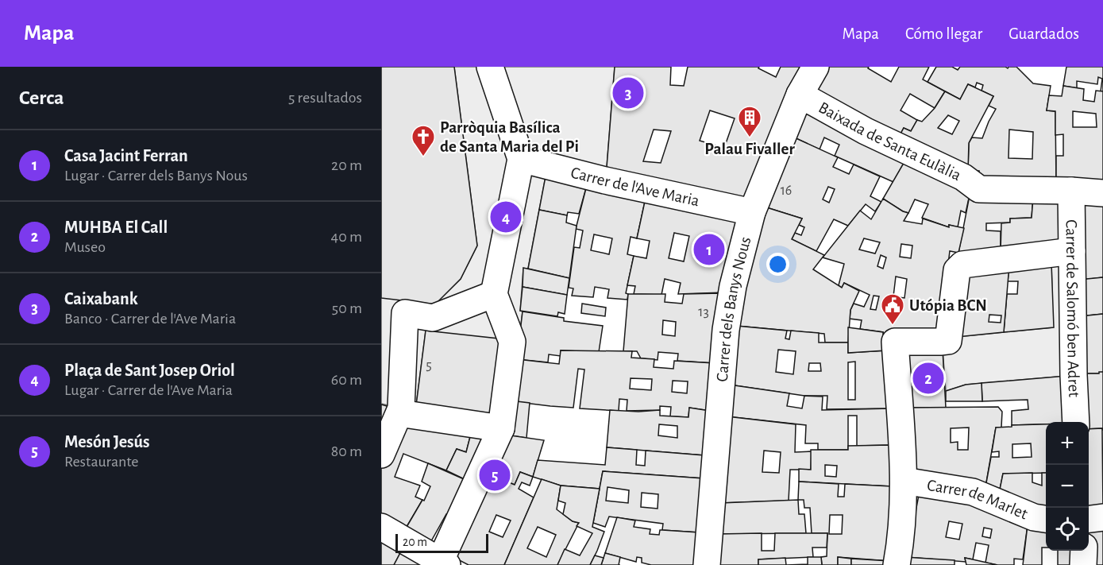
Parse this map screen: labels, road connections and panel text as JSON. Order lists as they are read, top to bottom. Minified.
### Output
{"streets":{"street":["Baixada de Santa Eulàlia","Carrer de l'Ave Maria","Carrer de Salomó ben Adret","Carrer dels Banys Nous","Carrer de Marlet"]},"crossings":[["Baixada de Santa Eulàlia","Carrer de Salomó ben Adret"],["Baixada de Santa Eulàlia","Carrer dels Banys Nous"],["Carrer de l'Ave Maria","Carrer dels Banys Nous"]],"places":{"building":["Palau Fivaller"],"church":["Parròquia Basílica de Santa Maria del Pi"],"public building":["Utópia BCN"]},"house_numbers":["16","13","5"],"scale_bar":"20 m","page":{"header":"Mapa","nav":["Mapa","Cómo llegar","Guardados"],"heading":["Cerca","5 resultados"],"pins":["3","4","1","2","5"],"list":[{"mark":"1","name":"Casa Jacint Ferran","note":"Lugar · Carrer dels Banys Nous","value":"20 m"},{"mark":"2","name":"MUHBA El Call","note":"Museo","value":"40 m"},{"mark":"3","name":"Caixabank","note":"Banco · Carrer de l'Ave Maria","value":"50 m"},{"mark":"4","name":"Plaça de Sant Josep Oriol","note":"Lugar · Carrer de l'Ave Maria","value":"60 m"},{"mark":"5","name":"Mesón Jesús","note":"Restaurante","value":"80 m"}],"map_buttons":["+","−"],"scale":"20 m"}}
